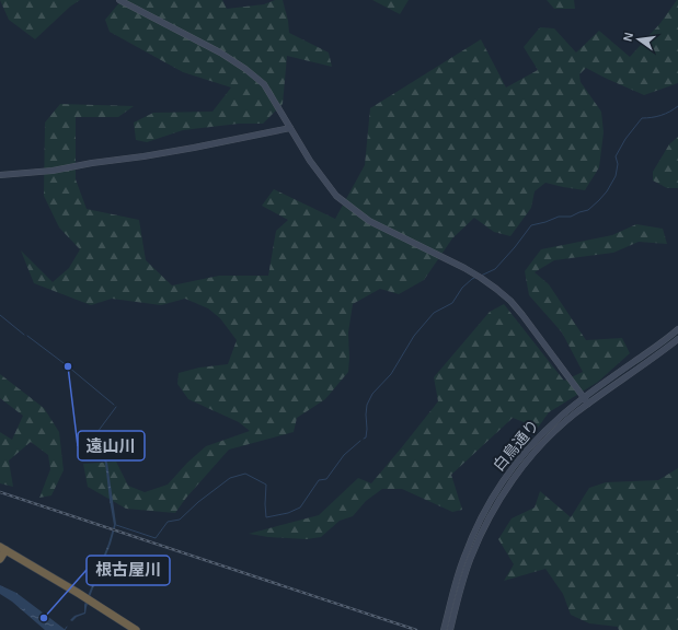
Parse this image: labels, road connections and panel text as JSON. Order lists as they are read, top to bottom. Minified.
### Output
{"streets":{"street":["白鳥通り"]},"places":["遠山川","根古屋川"],"north":"left"}
